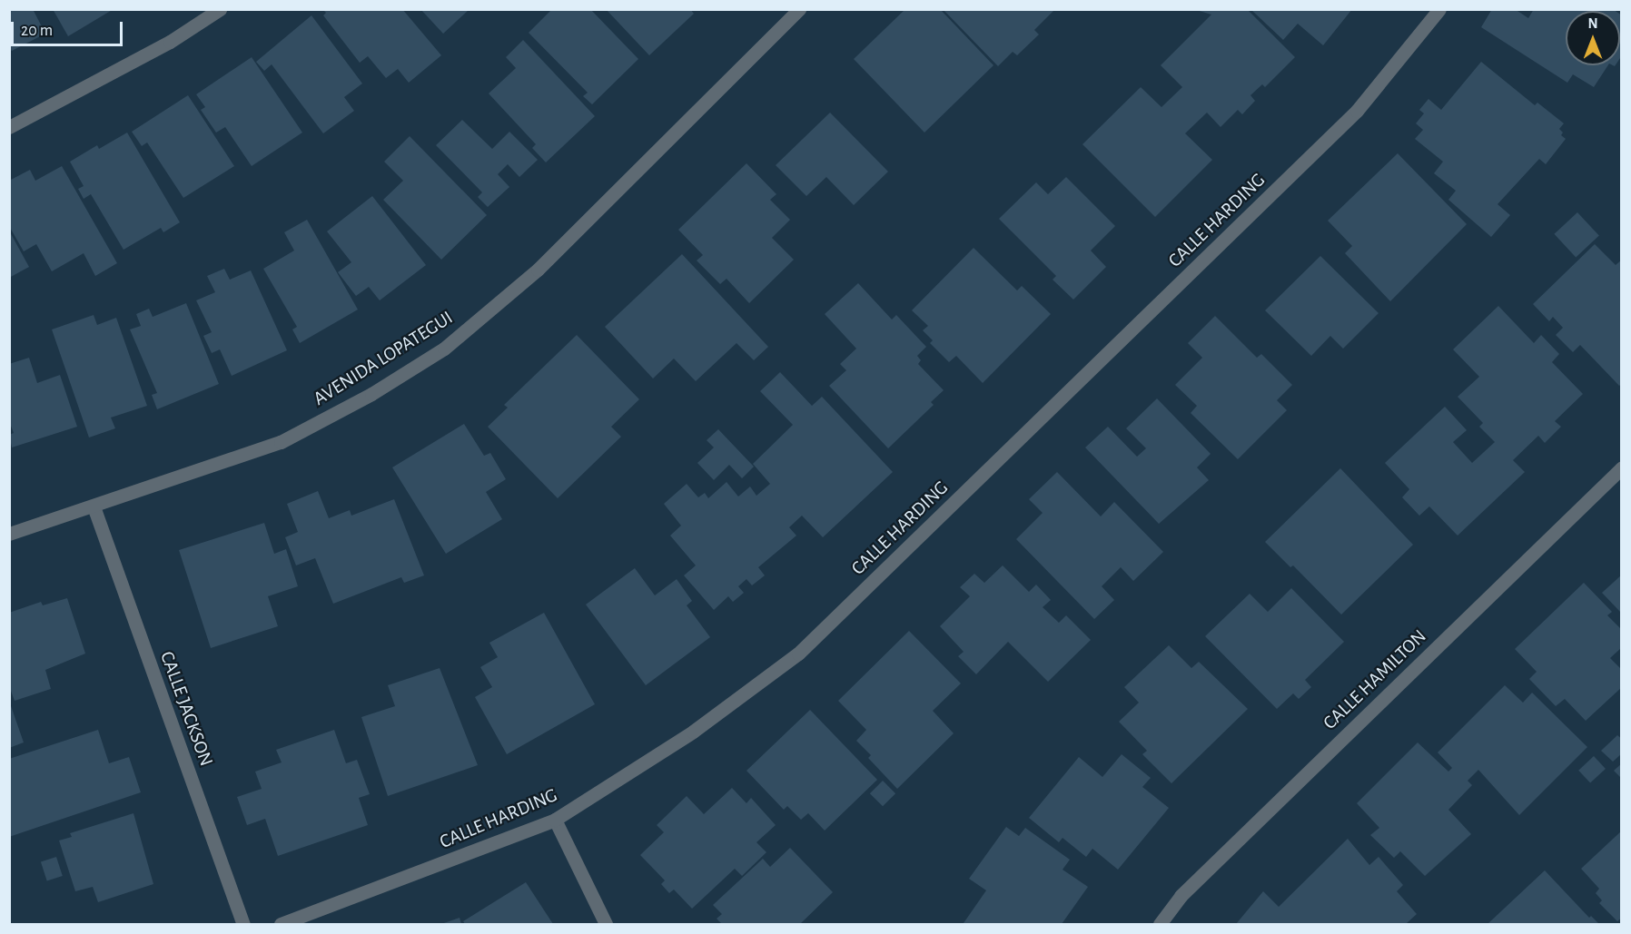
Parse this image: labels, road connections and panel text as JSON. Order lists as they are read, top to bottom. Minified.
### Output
{"streets":{"street":["CALLE HARDING","AVENIDA LOPATEGUI","CALLE HAMILTON","CALLE JACKSON"]},"crossings":[["AVENIDA LOPATEGUI","CALLE JACKSON"]],"scale_bar":"20 m","north":"top"}
